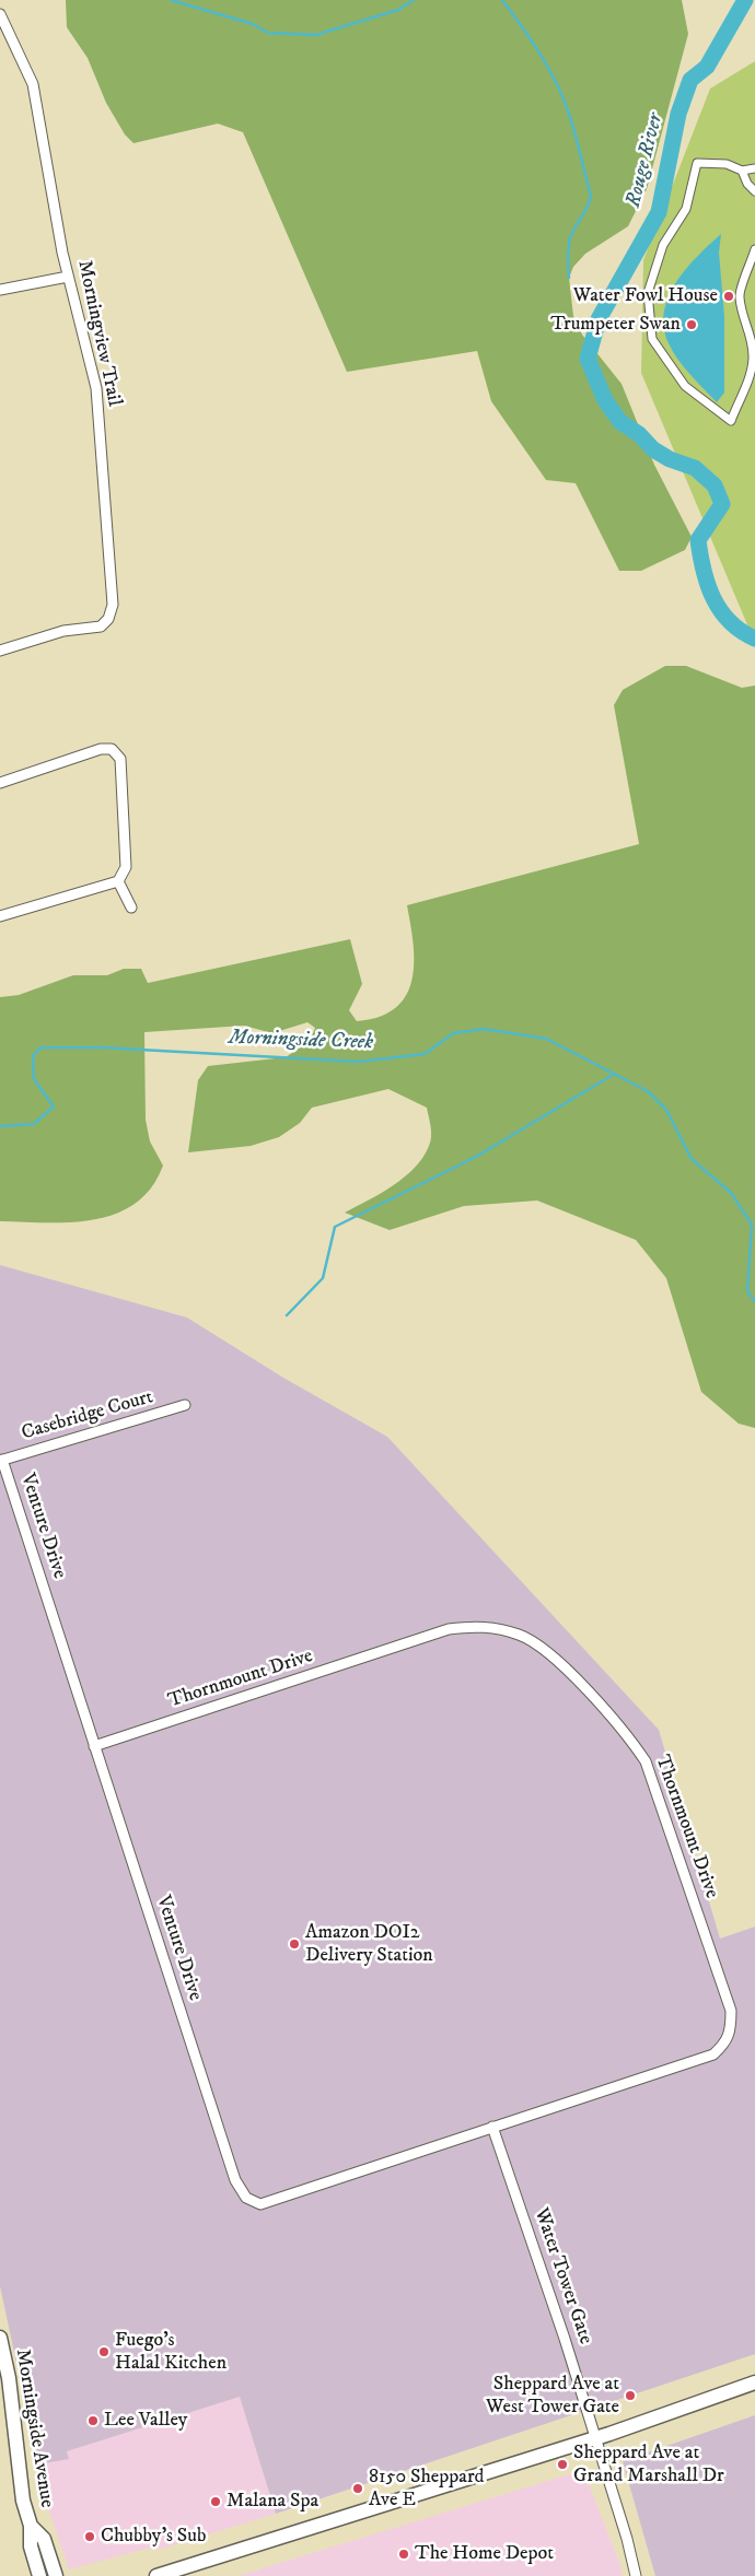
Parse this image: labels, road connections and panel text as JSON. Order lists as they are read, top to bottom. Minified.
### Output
{"streets":{"main road":["Morningside Avenue"],"street":["Morningview Trail","Casebridge Court","Venture Drive","Thornmount Drive","Water Tower Gate"]},"crossings":[["Casebridge Court","Venture Drive"],["Venture Drive","Thornmount Drive"],["Venture Drive","Water Tower Gate"],["Thornmount Drive","Water Tower Gate"]],"water":["Rouge River","Morningside Creek"],"places":["Water Fowl House","Trumpeter Swan","Amazon DOI2 Delivery Station","Fuego's Halal Kitchen","Sheppard Ave at West Tower Gate","Lee Valley","Sheppard Ave at Grand Marshall Dr","8150 Sheppard Ave E","Malana Spa","Chubby's Sub","The Home Depot"]}
